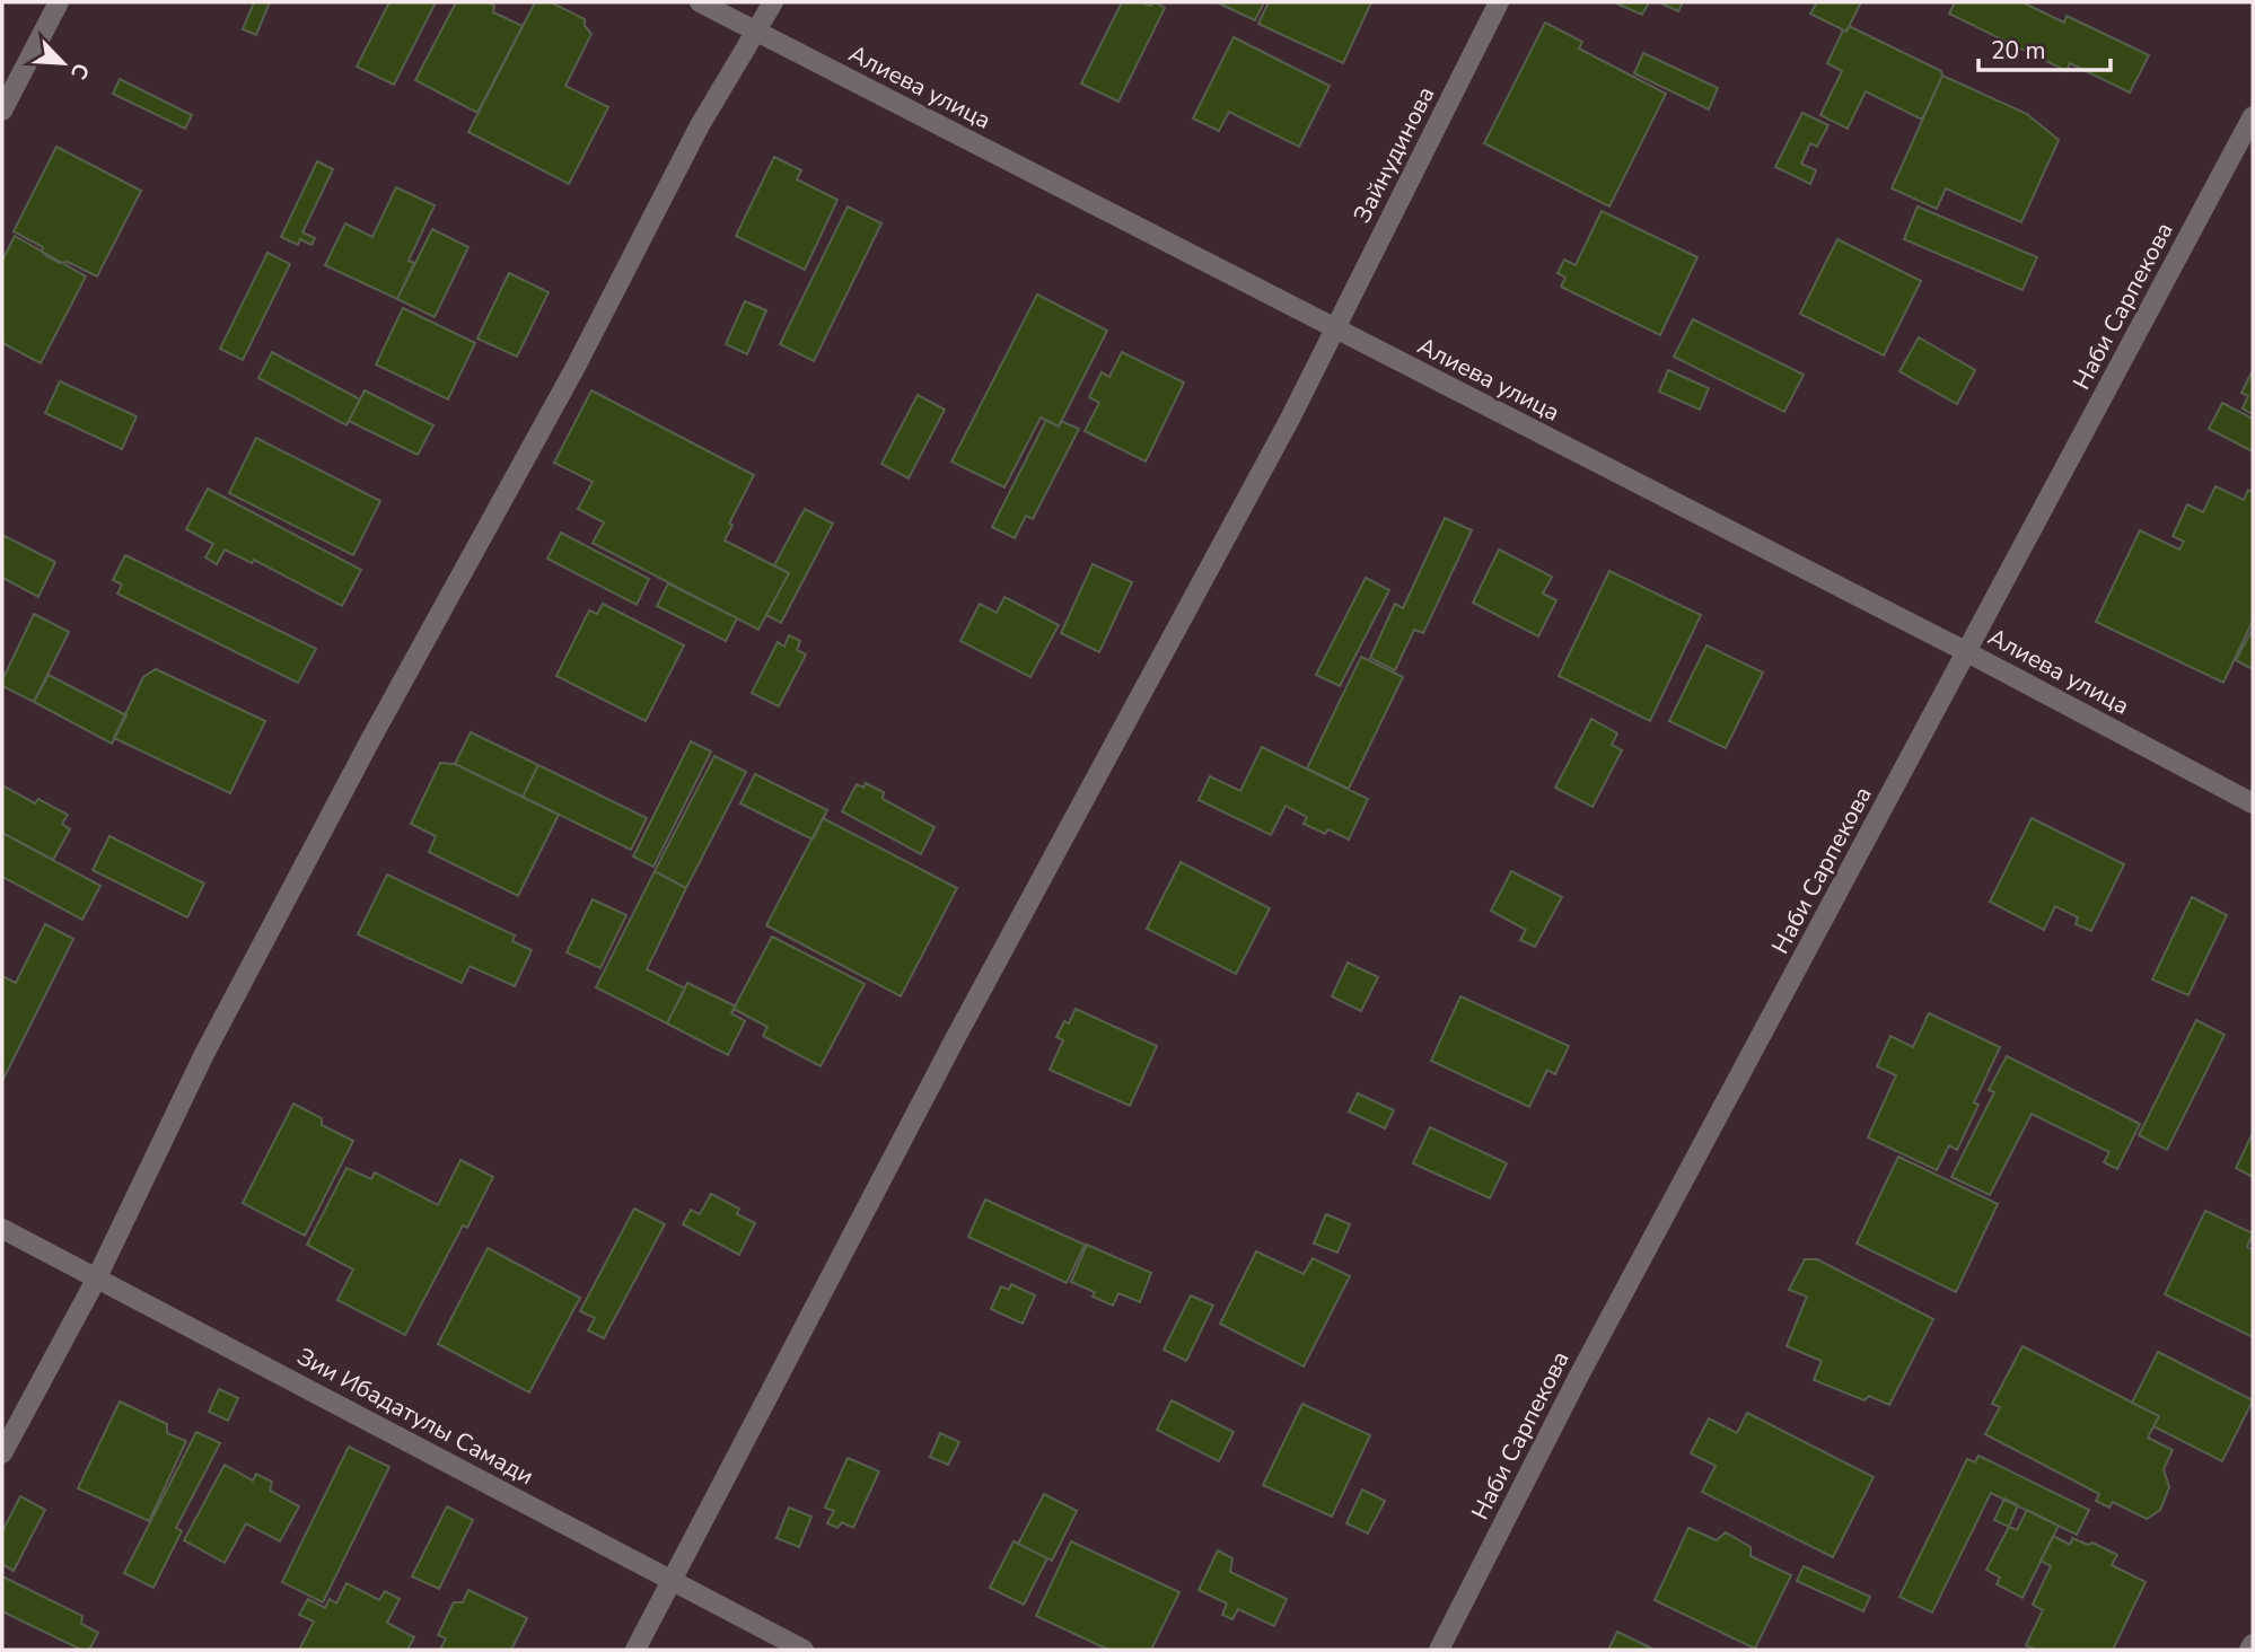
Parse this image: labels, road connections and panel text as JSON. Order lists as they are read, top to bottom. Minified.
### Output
{"streets":{"street":["Алиева улица","Зайнудинова","Наби Сарпекова","Зии Ибадатулы Самади"]},"crossings":[["Алиева улица","Зайнудинова"],["Алиева улица","Наби Сарпекова"],["Зайнудинова","Зии Ибадатулы Самади"]],"scale_bar":"20 m","north":"bottom right"}
